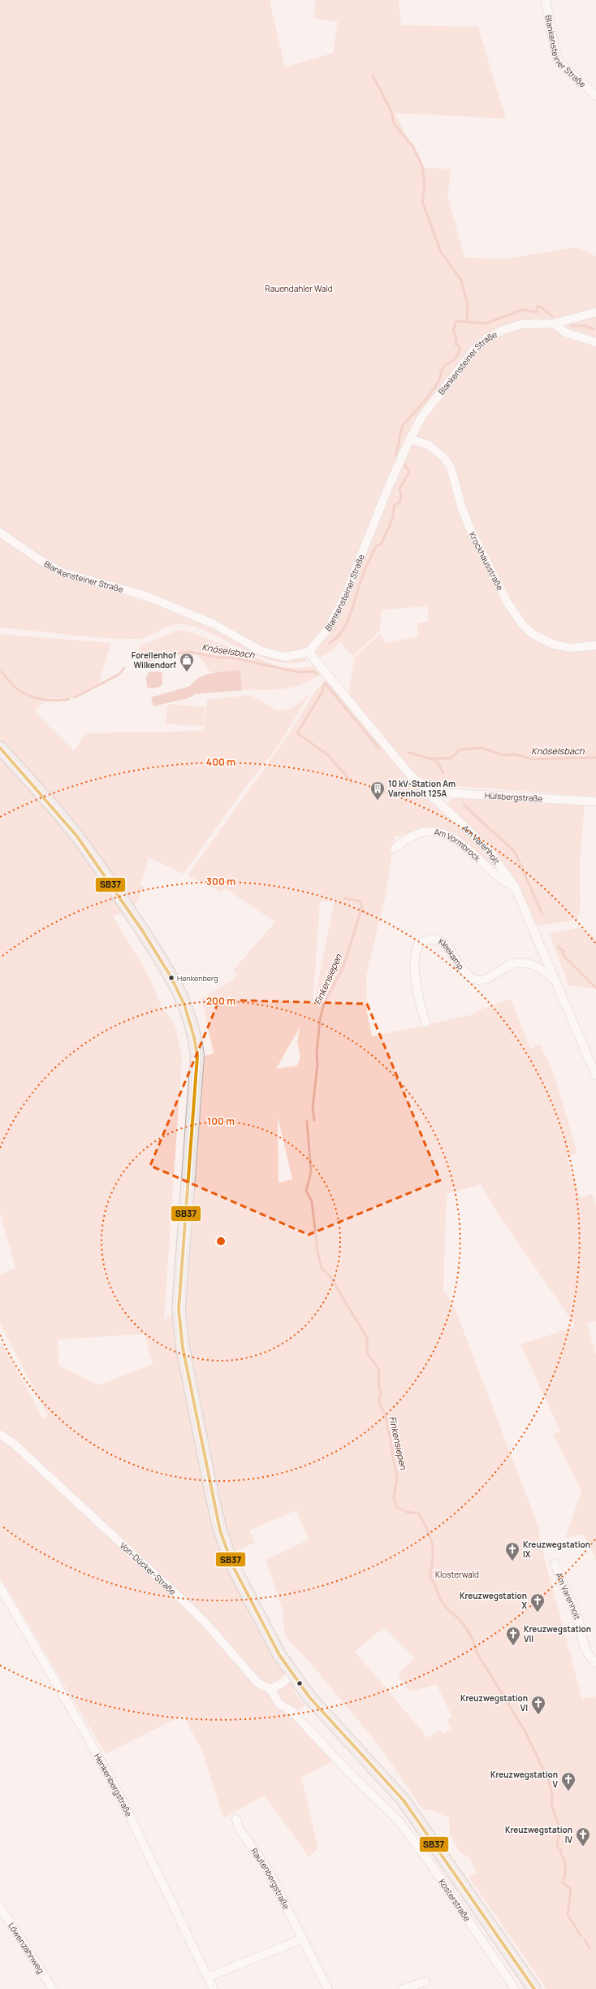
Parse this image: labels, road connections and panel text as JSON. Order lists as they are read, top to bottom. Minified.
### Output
{"streets":{"main road":["Kosterstraße"],"street":["Blankensteiner Straße","Krockhausstraße","Hülsbergstraße","Am Varenholt","Am Vormbrock","Kleekamp","Von-Dücker-Straße","Henkenbergstraße","Rautenbergstraße","Löwenzahnweg"]},"crossings":[["Blankensteiner Straße","Krockhausstraße"],["Blankensteiner Straße","Am Varenholt"],["Hülsbergstraße","Am Varenholt"],["Am Varenholt","Am Vormbrock"],["Am Varenholt","Kleekamp"],["Von-Dücker-Straße","Kosterstraße"]],"water":["Knöselsbach","Finkensiepen"],"parks":["Rauendahler Wald","Klosterwald"],"places":{"shop":["Forellenhof Wilkendorf"],"building":["10 kV-Station Am Varenholt 125A"],"other":["Henkenberg"],"church":["Kreuzwegstation IX","Kreuzwegstation X","Kreuzwegstation VII","Kreuzwegstation VI","Kreuzwegstation V","Kreuzwegstation IV"]},"lines":["transit line SB37"],"rings":["400 m","300 m","200 m","100 m"]}
